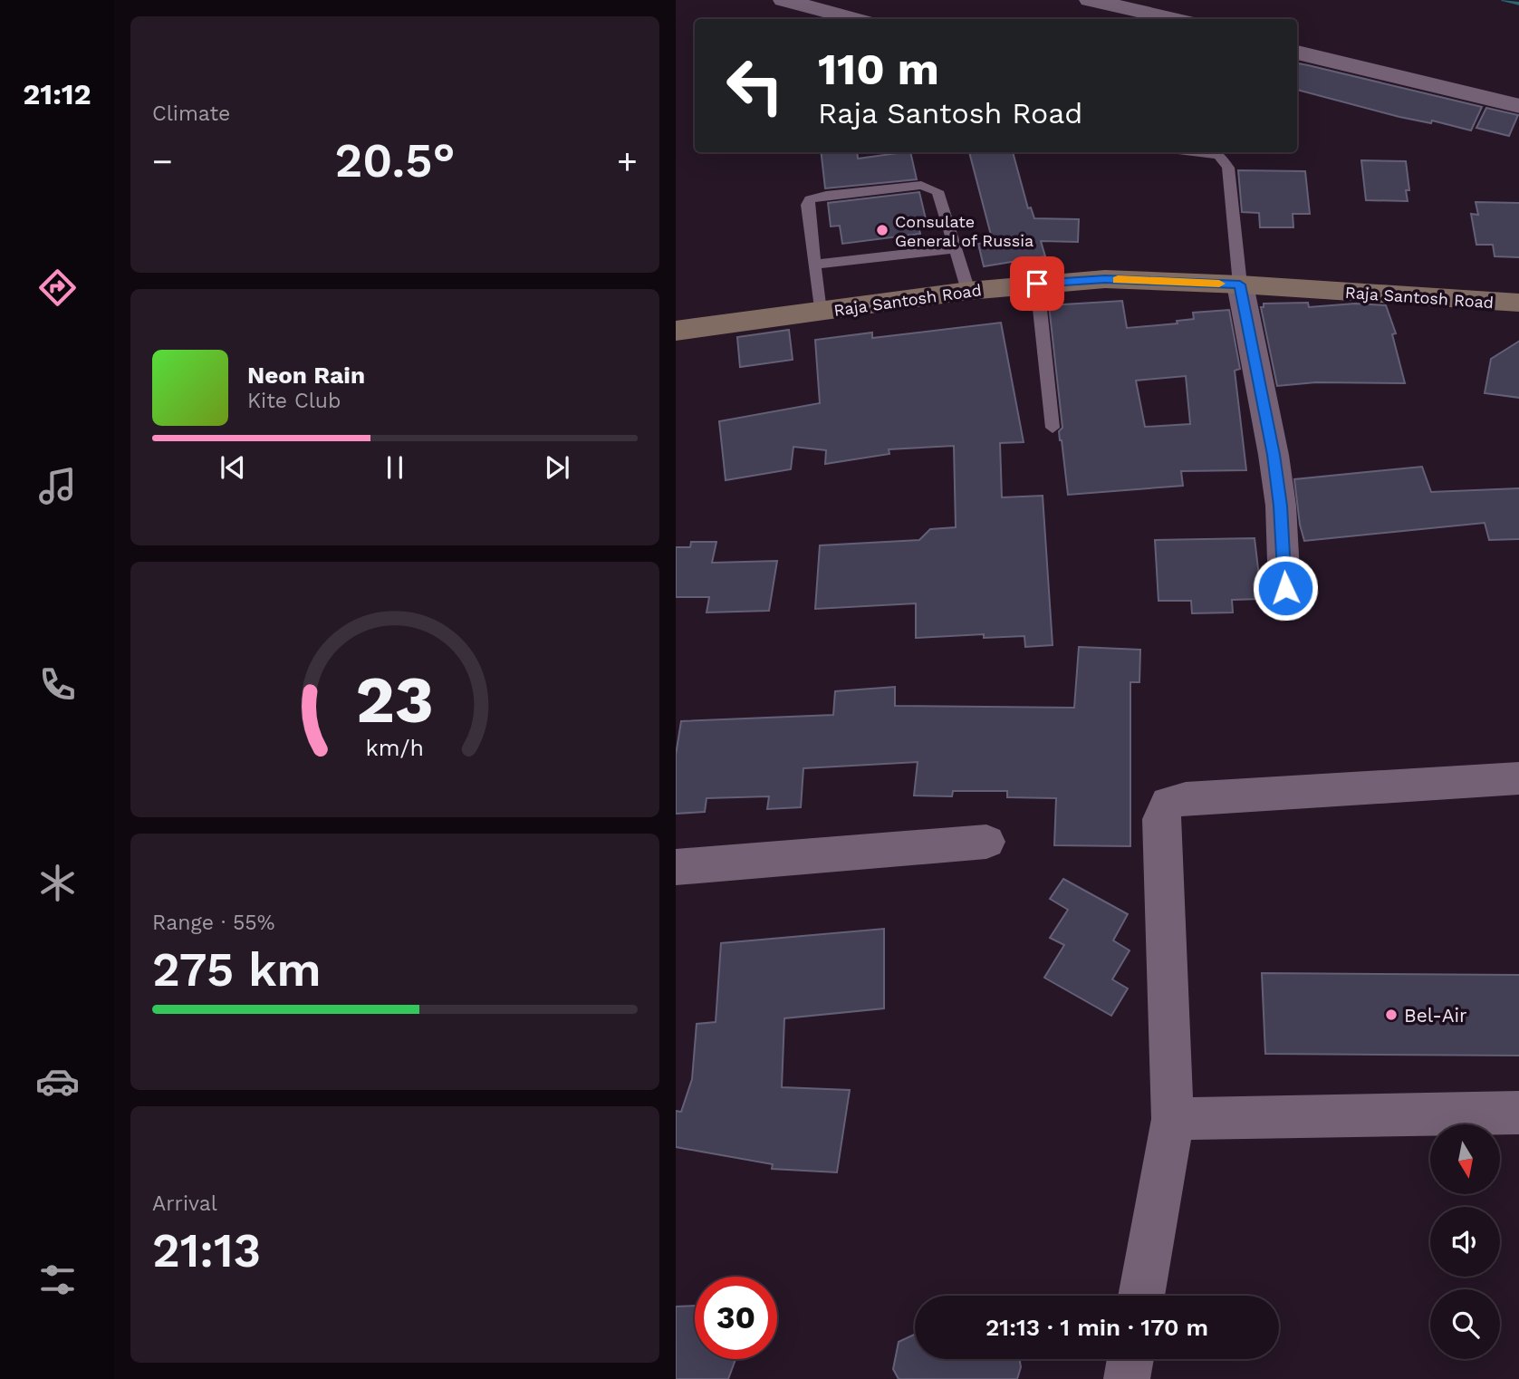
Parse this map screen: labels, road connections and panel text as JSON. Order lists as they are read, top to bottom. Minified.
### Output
{"streets":{"main road":["Raja Santosh Road"]},"places":["Consulate General of Russia","Bel-Air"],"north":"bottom","page":{"tabs":"21:12","tile":["Climate",["Range · 55%","275 km"],["Arrival","21:13"]],"turn":["110 m","Raja Santosh Road"],"heat":["−","20.5°","+"],"song":["Neon Rain","Kite Club"],"limit":"30","trip":"21:13 · 1 min · 170 m","gauge":["23","km/h"]}}
